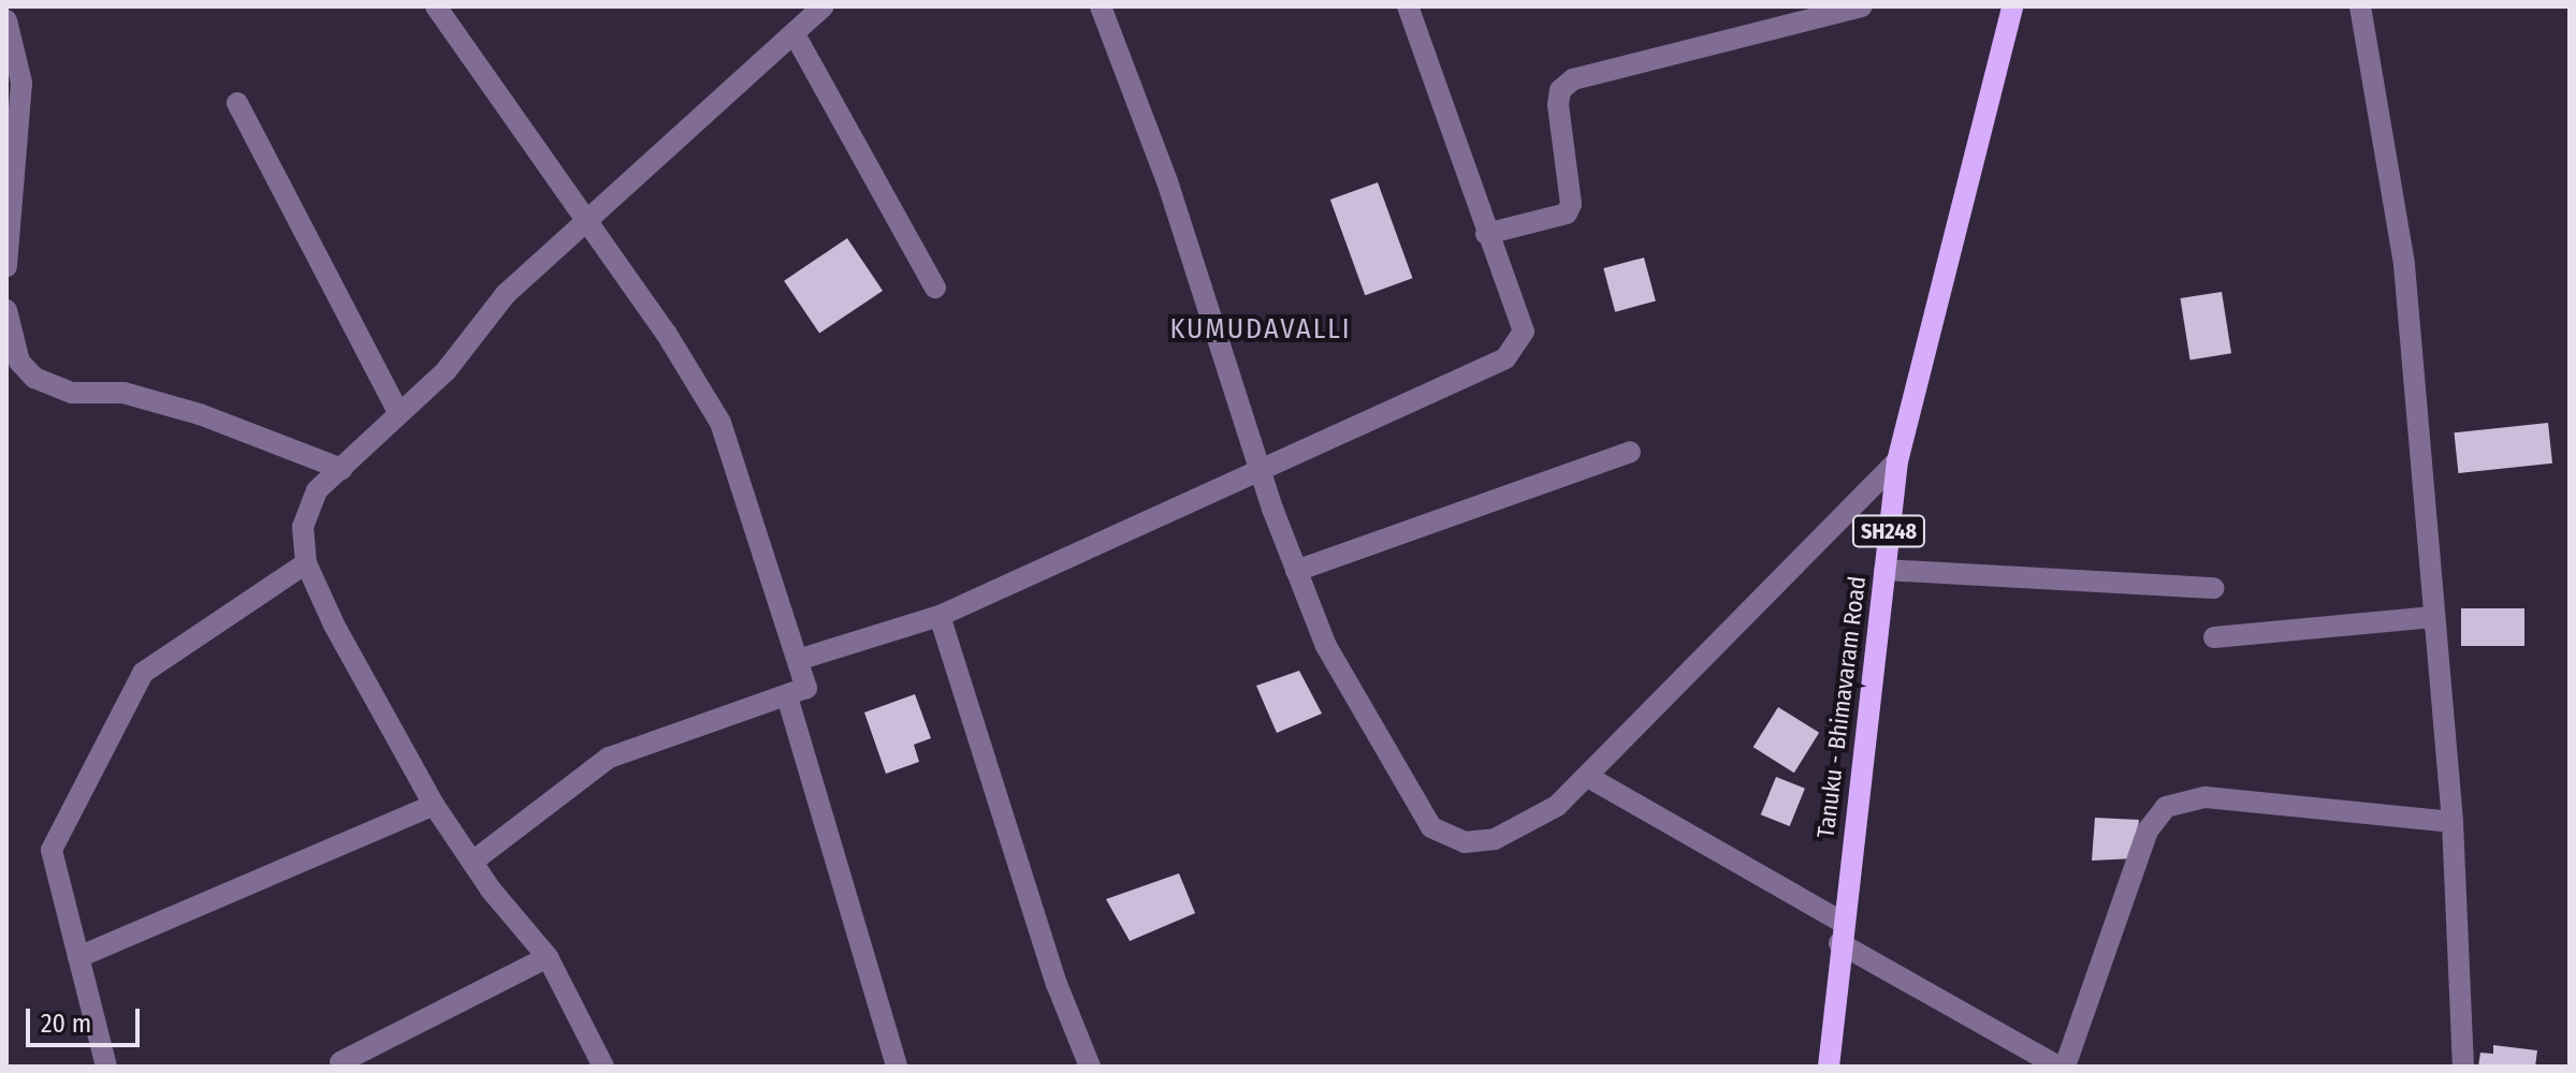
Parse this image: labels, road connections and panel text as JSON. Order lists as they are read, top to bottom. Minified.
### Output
{"streets":{"main road":["SH248","Tanuku - Bhimavaram Road"]},"districts":["KUMUDAVALLI"],"scale_bar":"20 m"}
